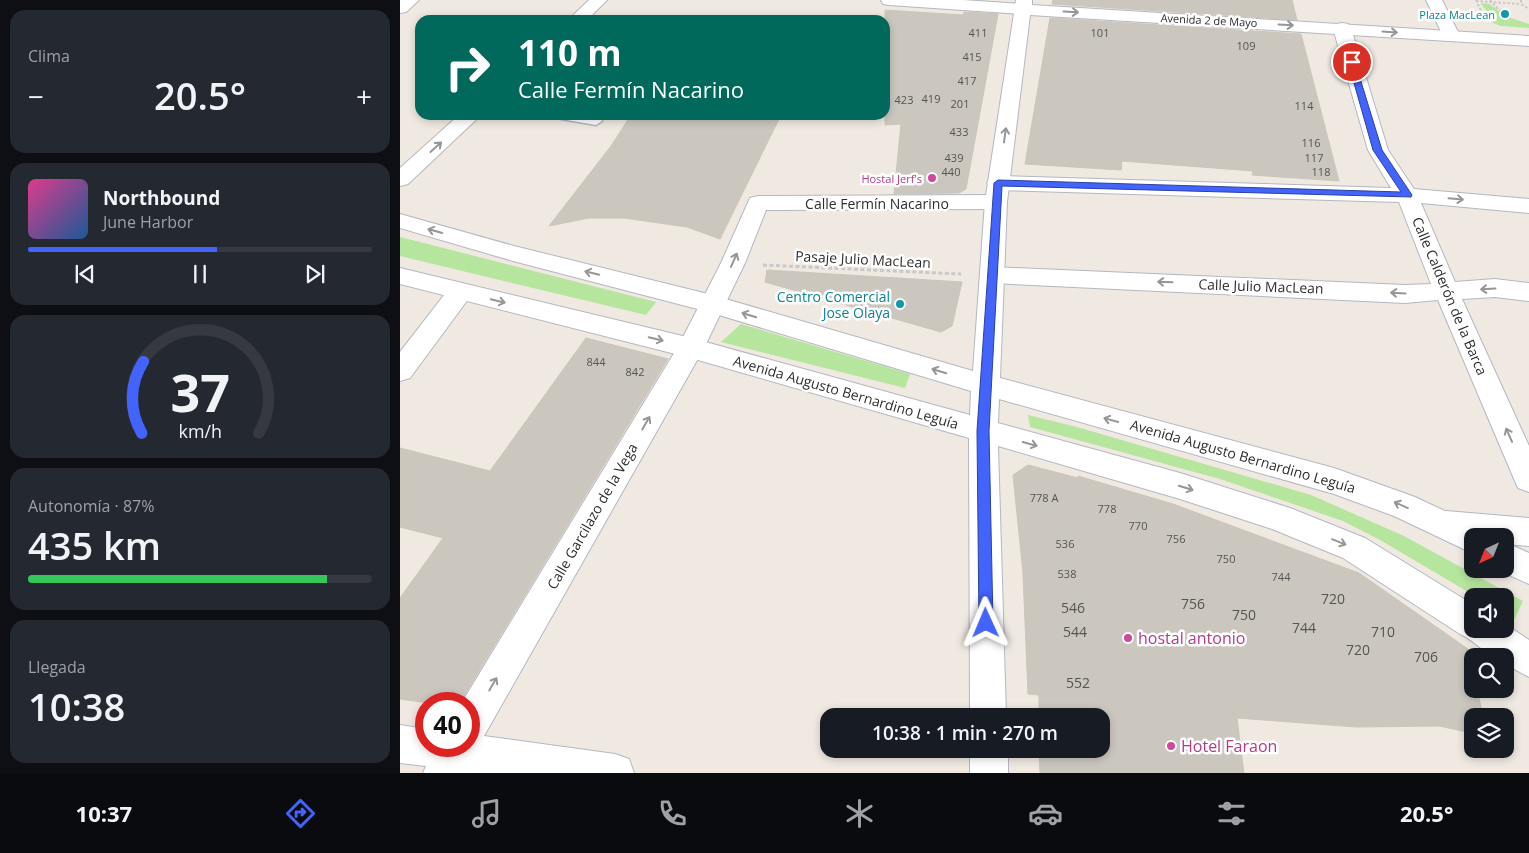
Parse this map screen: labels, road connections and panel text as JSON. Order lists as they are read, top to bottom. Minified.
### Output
{"streets":{"street":["Avenida 2 de Mayo","Calle Fermín Nacarino","Calle Julio MacLean","Calle Calderón de la Barca","Avenida Augusto Bernardino Leguía","Calle Garcilazo de la Vega"],"path":["Pasaje Julio MacLean"]},"crossings":[["Avenida 2 de Mayo","Calle Calderón de la Barca"],["Calle Fermín Nacarino","Calle Calderón de la Barca"],["Calle Fermín Nacarino","Calle Garcilazo de la Vega"],["Pasaje Julio MacLean","Calle Julio MacLean"],["Pasaje Julio MacLean","Calle Garcilazo de la Vega"],["Calle Julio MacLean","Calle Calderón de la Barca"],["Avenida Augusto Bernardino Leguía","Calle Garcilazo de la Vega"]],"one_way":["Avenida 2 de Mayo","Calle Julio MacLean","Calle Calderón de la Barca","Calle Garcilazo de la Vega"],"places":["Plaza MacLean","Hostal Jerf's","Centro Comercial Jose Olaya","hostal antonio","Hotel Faraon"],"house_numbers":["411","101","109","415","417","419","423","201","114","433","116","439","117","440","118","844","842","778 A","778","770","756","536","750","538","744","720","756","546","750","744","544","710","720","706","552"],"north":"bottom left","page":{"tile":["Clima",["Autonomía · 87%","435 km"],["Llegada","10:38"]],"turn":["110 m","Calle Fermín Nacarino"],"heat":["−","20.5°","+"],"song":["Northbound","June Harbor"],"limit":"40","trip":"10:38 · 1 min · 270 m","tabs":["10:37","20.5°"],"gauge":["37","km/h"]}}
